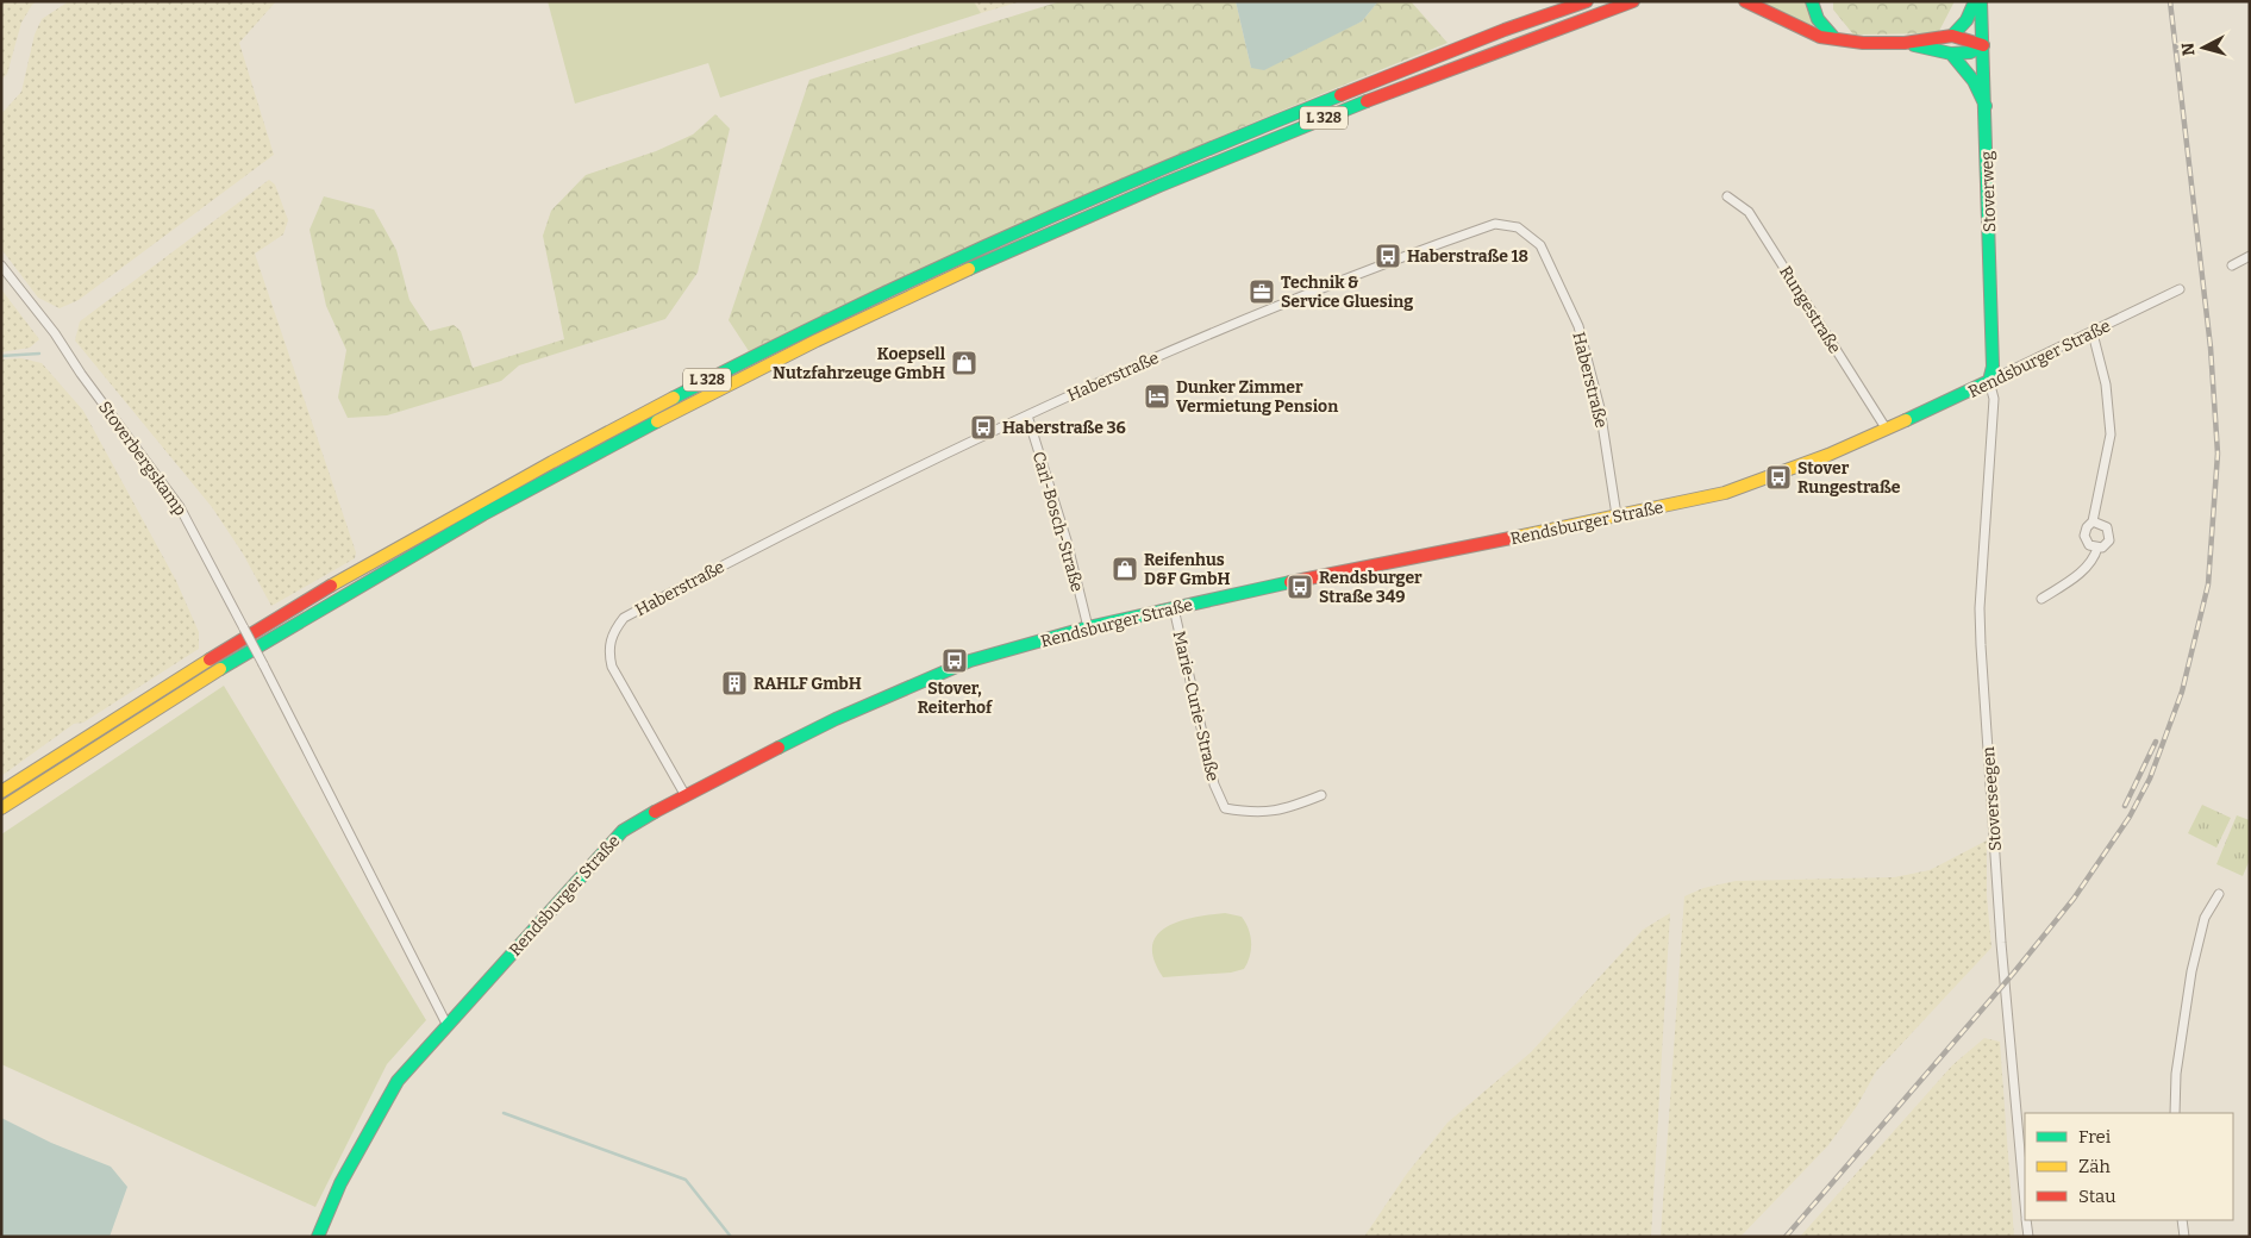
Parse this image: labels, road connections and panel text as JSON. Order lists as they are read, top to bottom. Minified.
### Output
{"streets":{"main road":["L 328","Stoverweg","Rendsburger Straße"],"street":["Rungestraße","Haberstraße","Stoverbergskamp","Carl-Bosch-Straße","Marie-Curie-Straße","Stoverseegen"]},"crossings":[["Stoverweg","Rendsburger Straße"],["Stoverweg","Stoverseegen"],["Rungestraße","Rendsburger Straße"],["Rendsburger Straße","Haberstraße"],["Rendsburger Straße","Stoverbergskamp"],["Rendsburger Straße","Carl-Bosch-Straße"],["Rendsburger Straße","Marie-Curie-Straße"],["Rendsburger Straße","Stoverseegen"],["Haberstraße","Carl-Bosch-Straße"]],"places":{"bus stop":["Haberstraße 18","Haberstraße 36","Stover Rungestraße","Rendsburger Straße 349","Stover, Reiterhof"],"office":["Technik & Service Gluesing"],"shop":["Koepsell Nutzfahrzeuge GmbH","Reifenhus D&F GmbH"],"hotel":["Dunker Zimmer Vermietung Pension"],"building":["RAHLF GmbH"]},"legend":["Frei","Zäh","Stau"],"north":"left"}
